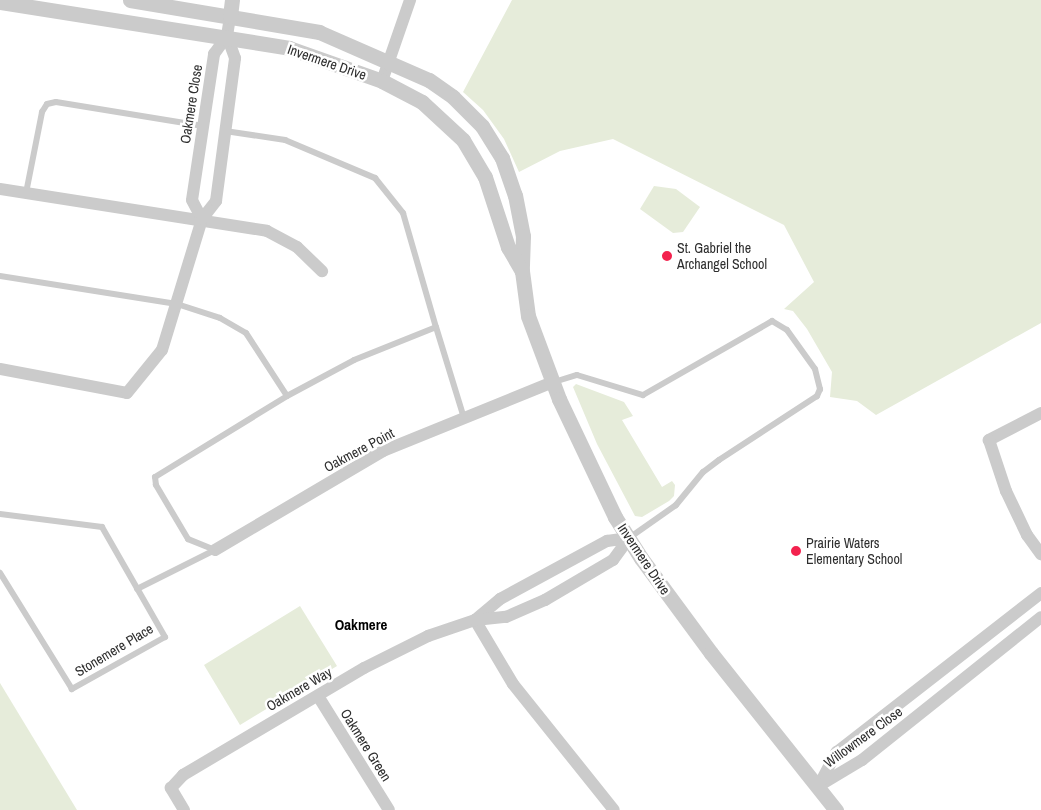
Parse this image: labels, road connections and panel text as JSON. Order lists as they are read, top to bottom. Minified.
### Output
{"streets":{"street":["Invermere Drive","Oakmere Close","Oakmere Point","Oakmere Way","Willowmere Close","Oakmere Green"],"lane":["Stonemere Place"]},"crossings":[["Invermere Drive","Oakmere Close"],["Invermere Drive","Oakmere Point"],["Invermere Drive","Oakmere Way"],["Invermere Drive","Willowmere Close"],["Oakmere Way","Oakmere Green"]],"districts":["Oakmere"],"places":["St. Gabriel the Archangel School","Prairie Waters Elementary School"]}
